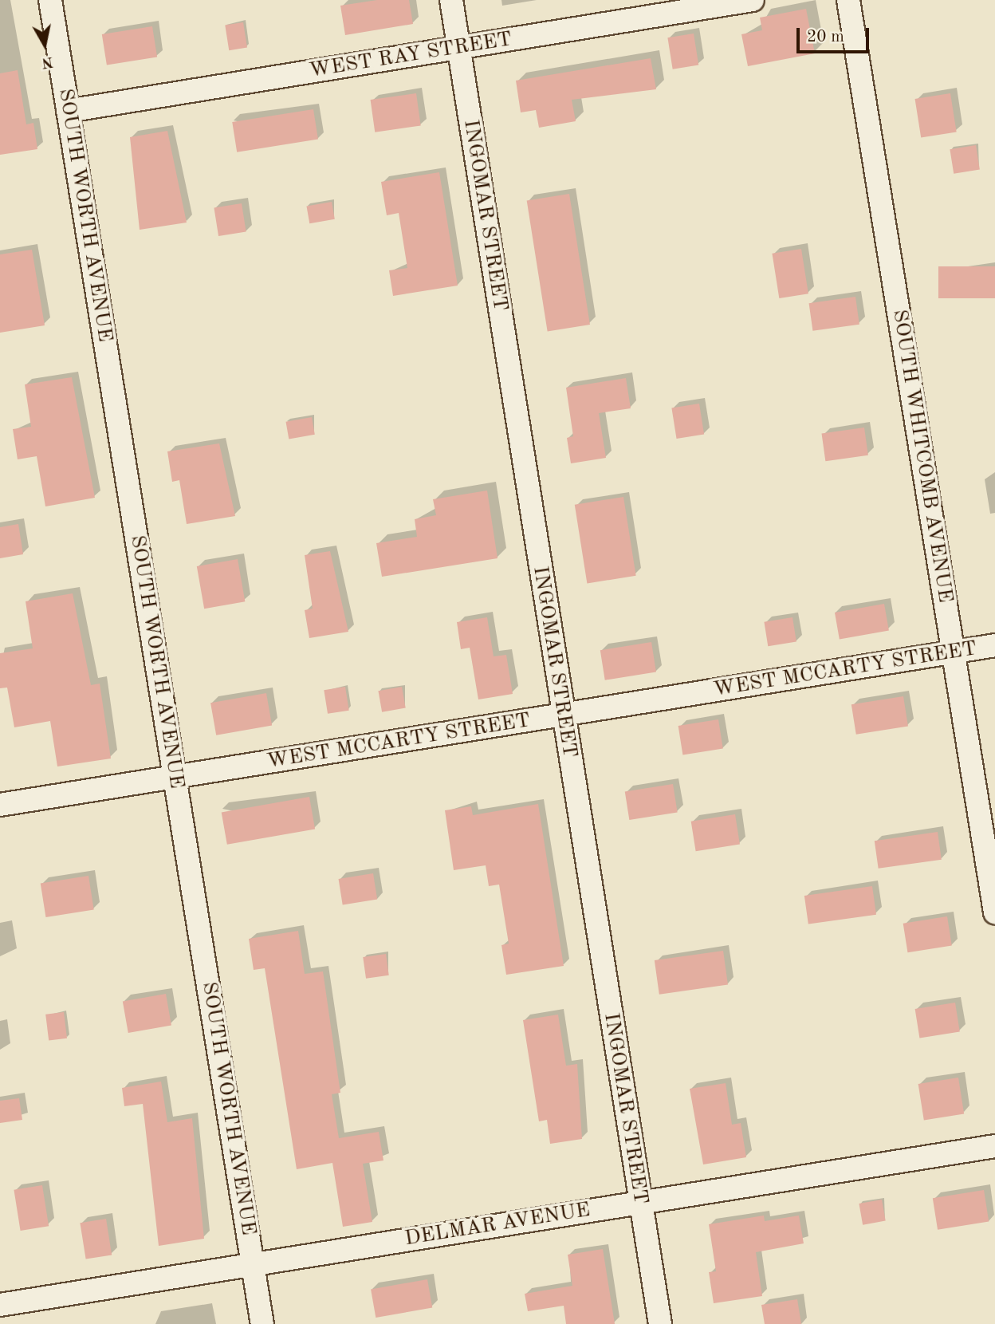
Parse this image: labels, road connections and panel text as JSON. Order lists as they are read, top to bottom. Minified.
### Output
{"streets":{"street":["WEST RAY STREET","SOUTH WORTH AVENUE","INGOMAR STREET","SOUTH WHITCOMB AVENUE","WEST MCCARTY STREET","DELMAR AVENUE"]},"crossings":[["WEST RAY STREET","SOUTH WORTH AVENUE"],["WEST RAY STREET","INGOMAR STREET"],["SOUTH WORTH AVENUE","WEST MCCARTY STREET"],["SOUTH WORTH AVENUE","DELMAR AVENUE"],["INGOMAR STREET","WEST MCCARTY STREET"],["INGOMAR STREET","DELMAR AVENUE"],["SOUTH WHITCOMB AVENUE","WEST MCCARTY STREET"]],"scale_bar":"20 m","north":"bottom"}
